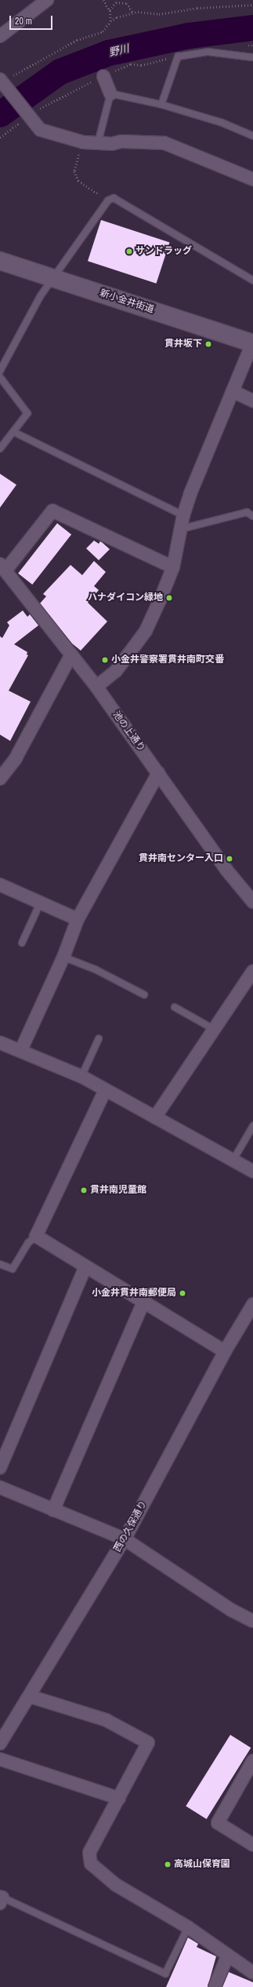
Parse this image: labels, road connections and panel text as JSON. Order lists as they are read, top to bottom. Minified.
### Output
{"streets":{"main road":["新小金井街道"],"street":["池の上通り","西の久保通り"]},"water":["野川"],"places":["サンドラッグ","貫井坂下","ハナダイコン緑地","小金井警察署貫井南町交番","貫井南センター入口","貫井南児童館","小金井貫井南郵便局","高城山保育園"],"scale_bar":"20 m"}
